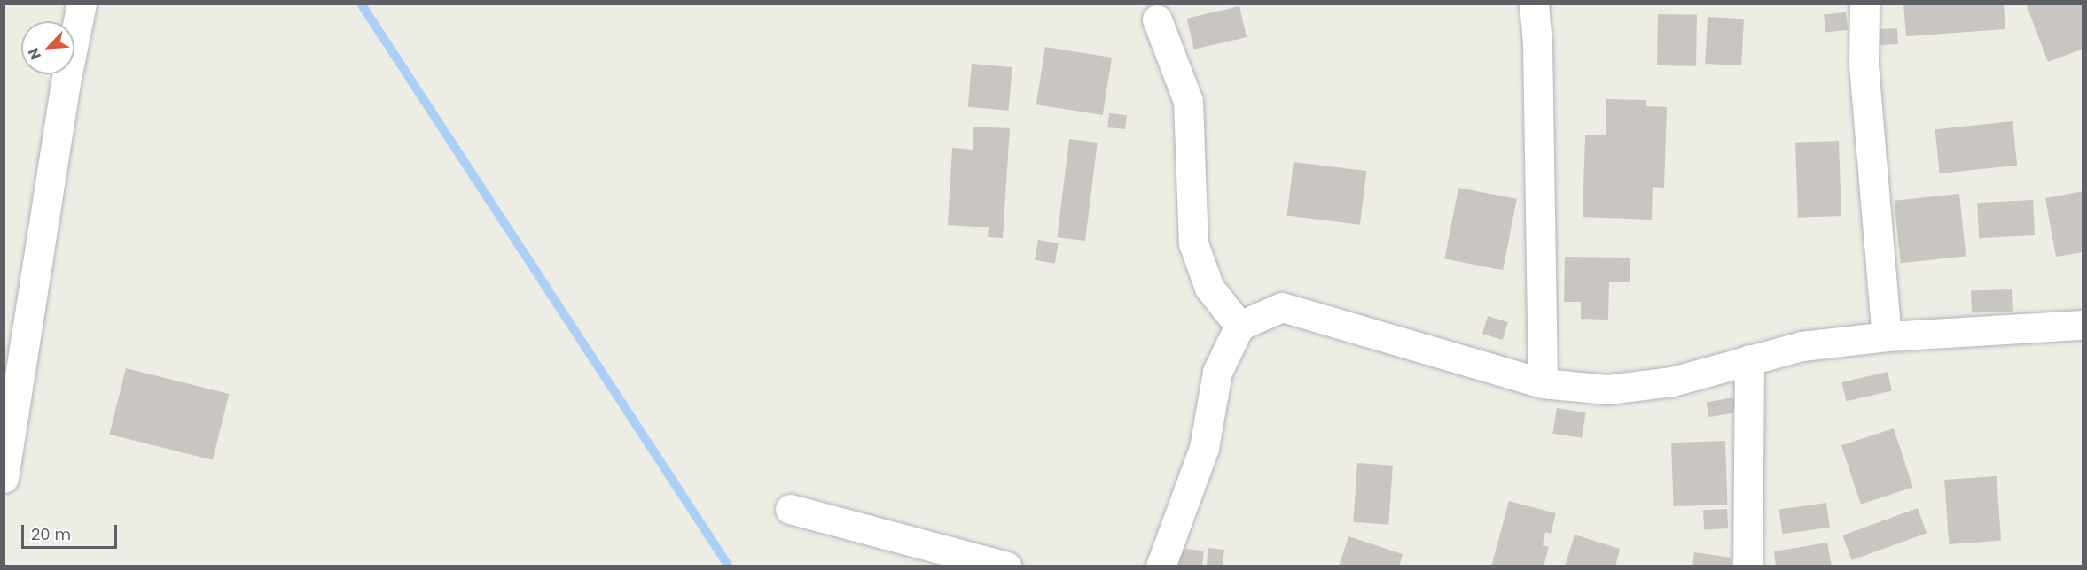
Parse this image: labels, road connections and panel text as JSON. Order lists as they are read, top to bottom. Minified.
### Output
{"scale_bar":"20 m","north":"bottom left"}
